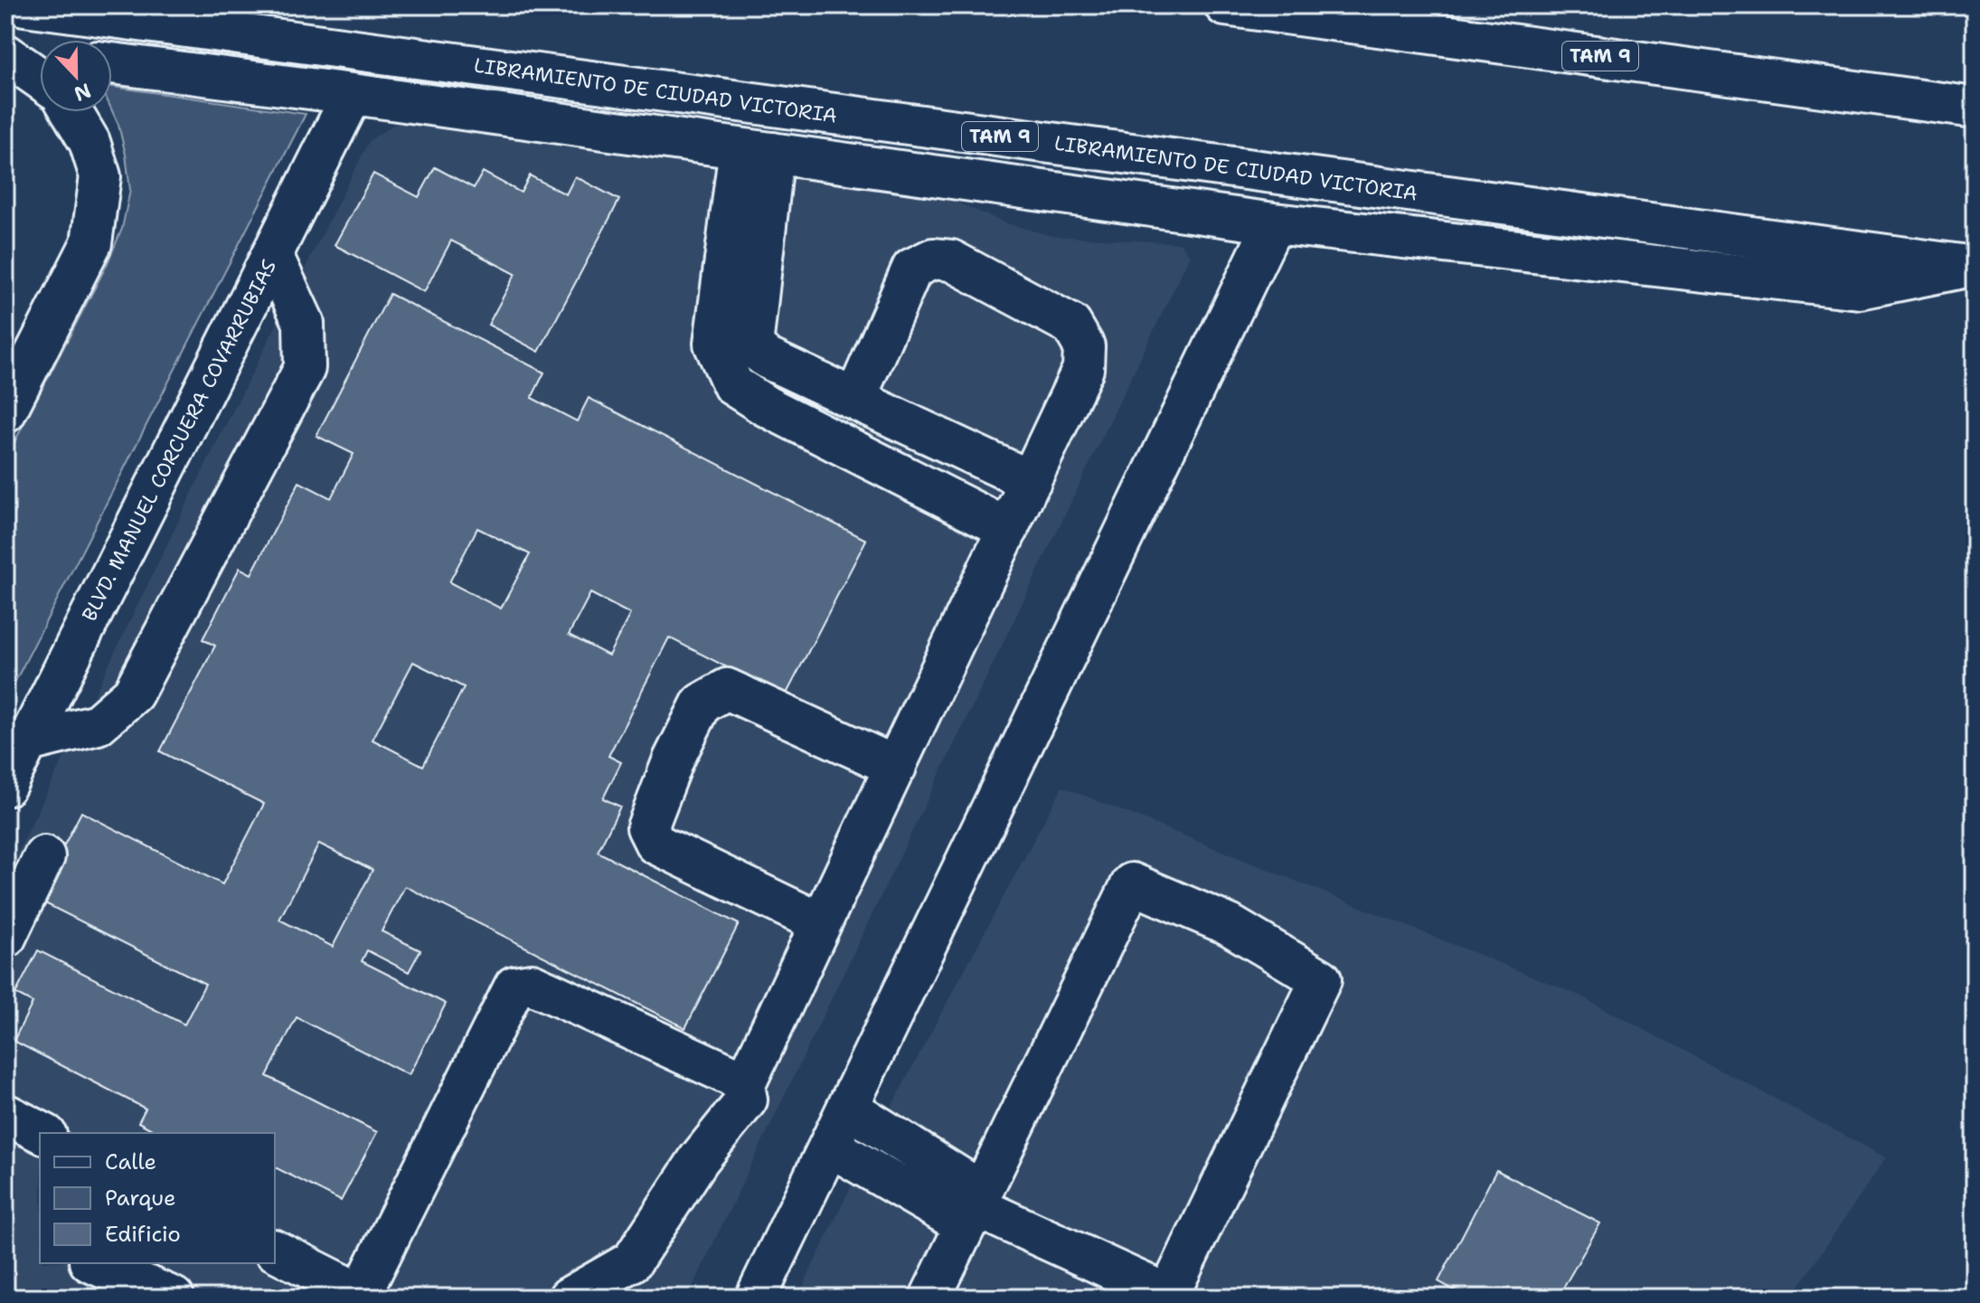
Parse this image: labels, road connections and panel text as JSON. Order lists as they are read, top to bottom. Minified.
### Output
{"streets":{"main road":["TAM 9","LIBRAMIENTO DE CIUDAD VICTORIA","BLVD. MANUEL CORCUERA COVARRUBIAS"]},"legend":["Calle","Parque","Edificio"],"north":"bottom"}
